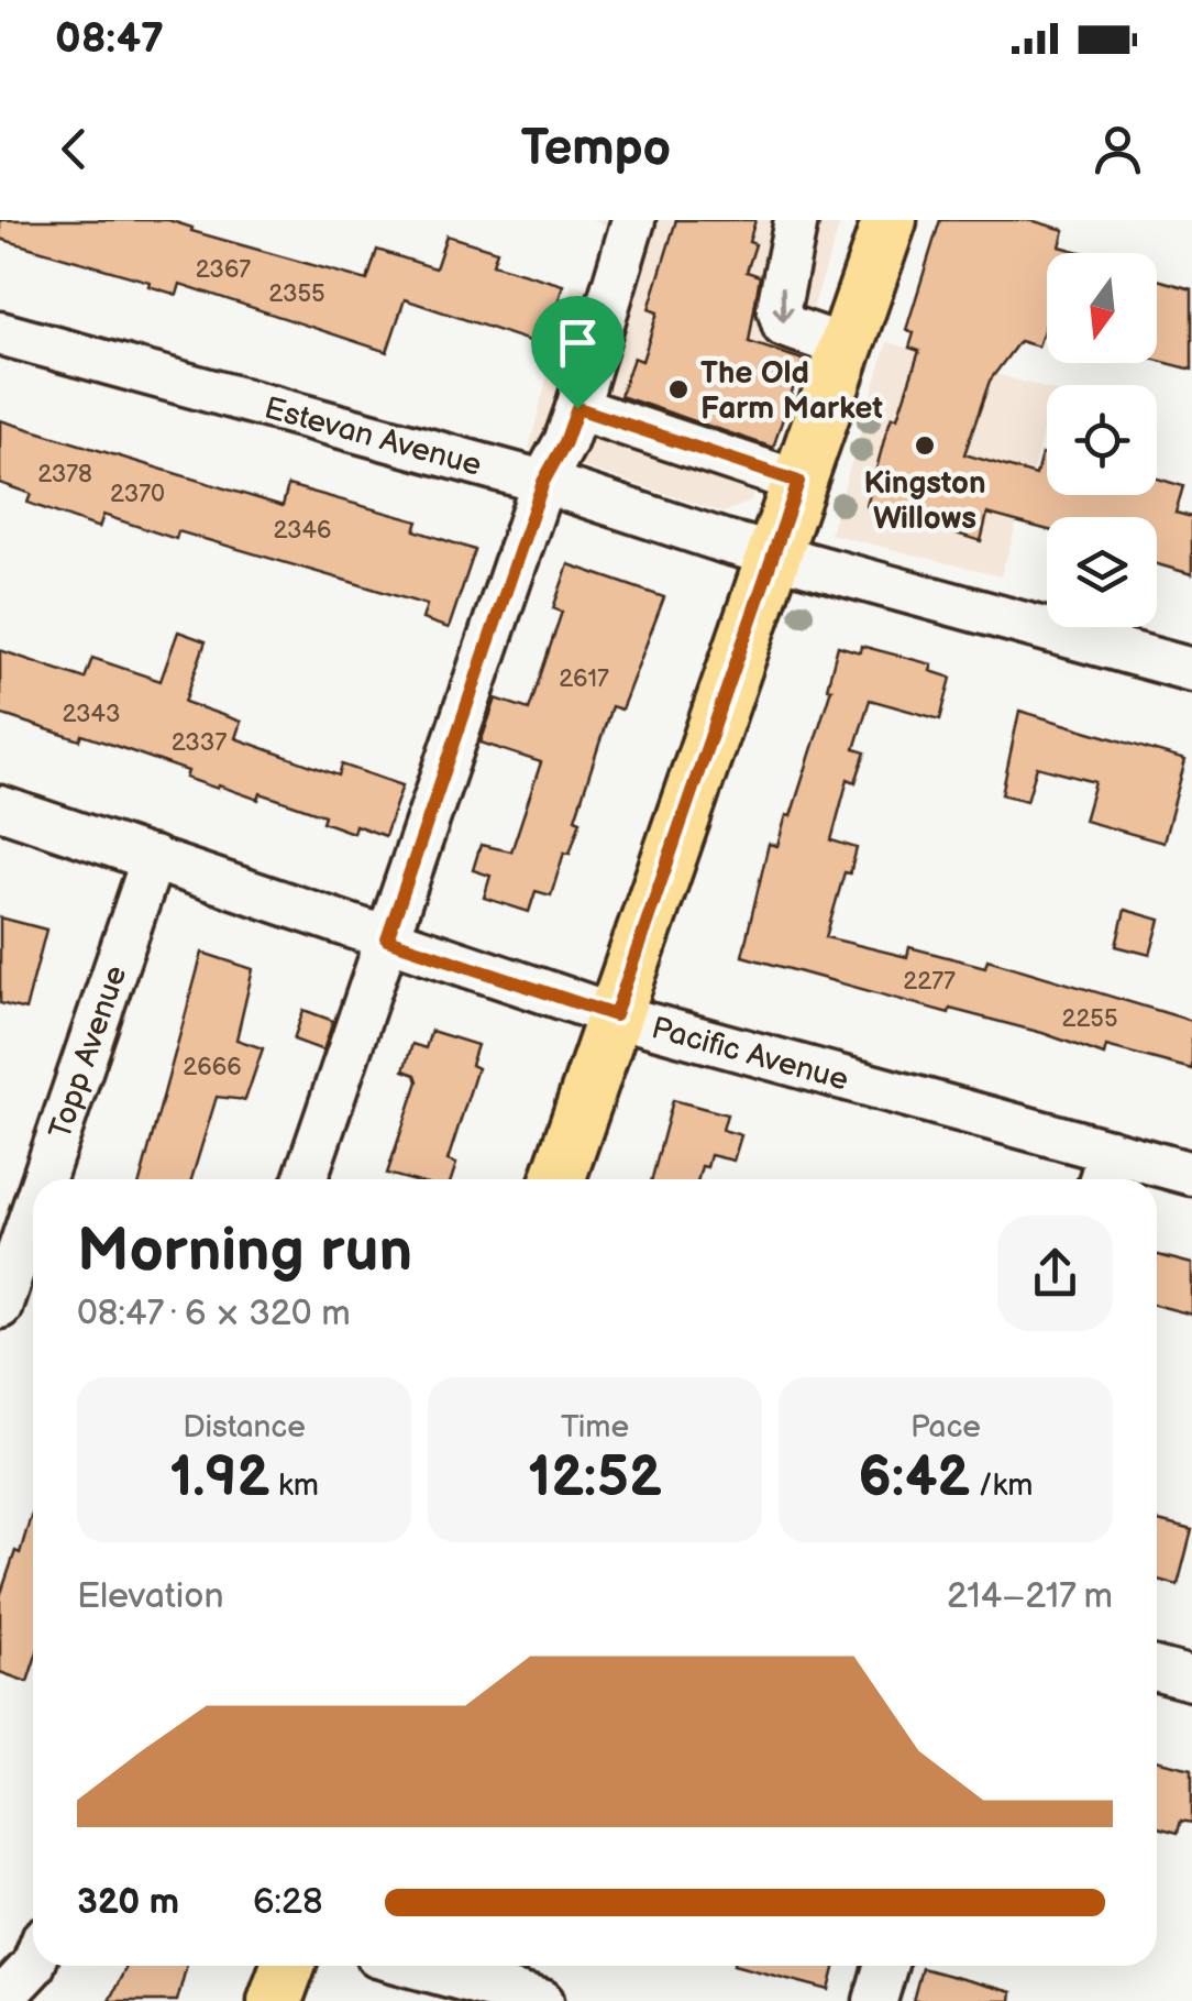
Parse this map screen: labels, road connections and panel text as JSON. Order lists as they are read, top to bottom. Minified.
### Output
{"streets":{"street":["Estevan Avenue","Topp Avenue","Pacific Avenue"]},"crossings":[["Topp Avenue","Pacific Avenue"]],"places":["The Old Farm Market","Kingston Willows"],"house_numbers":["2367","2355","2378","2370","2346","2617","2343","2337","2277","2255","2666"],"north":"bottom","page":{"status":"08:47","header":"Tempo","heading":["Morning run","08:47 · 6 × 320 m"],"stats":[["Distance","1.92 km"],["Time","12:52"],["Pace","6:42 /km"]],"chart":["Elevation","214–217 m"],"list":[{"name":"320 m","note":"6:28"}]}}
